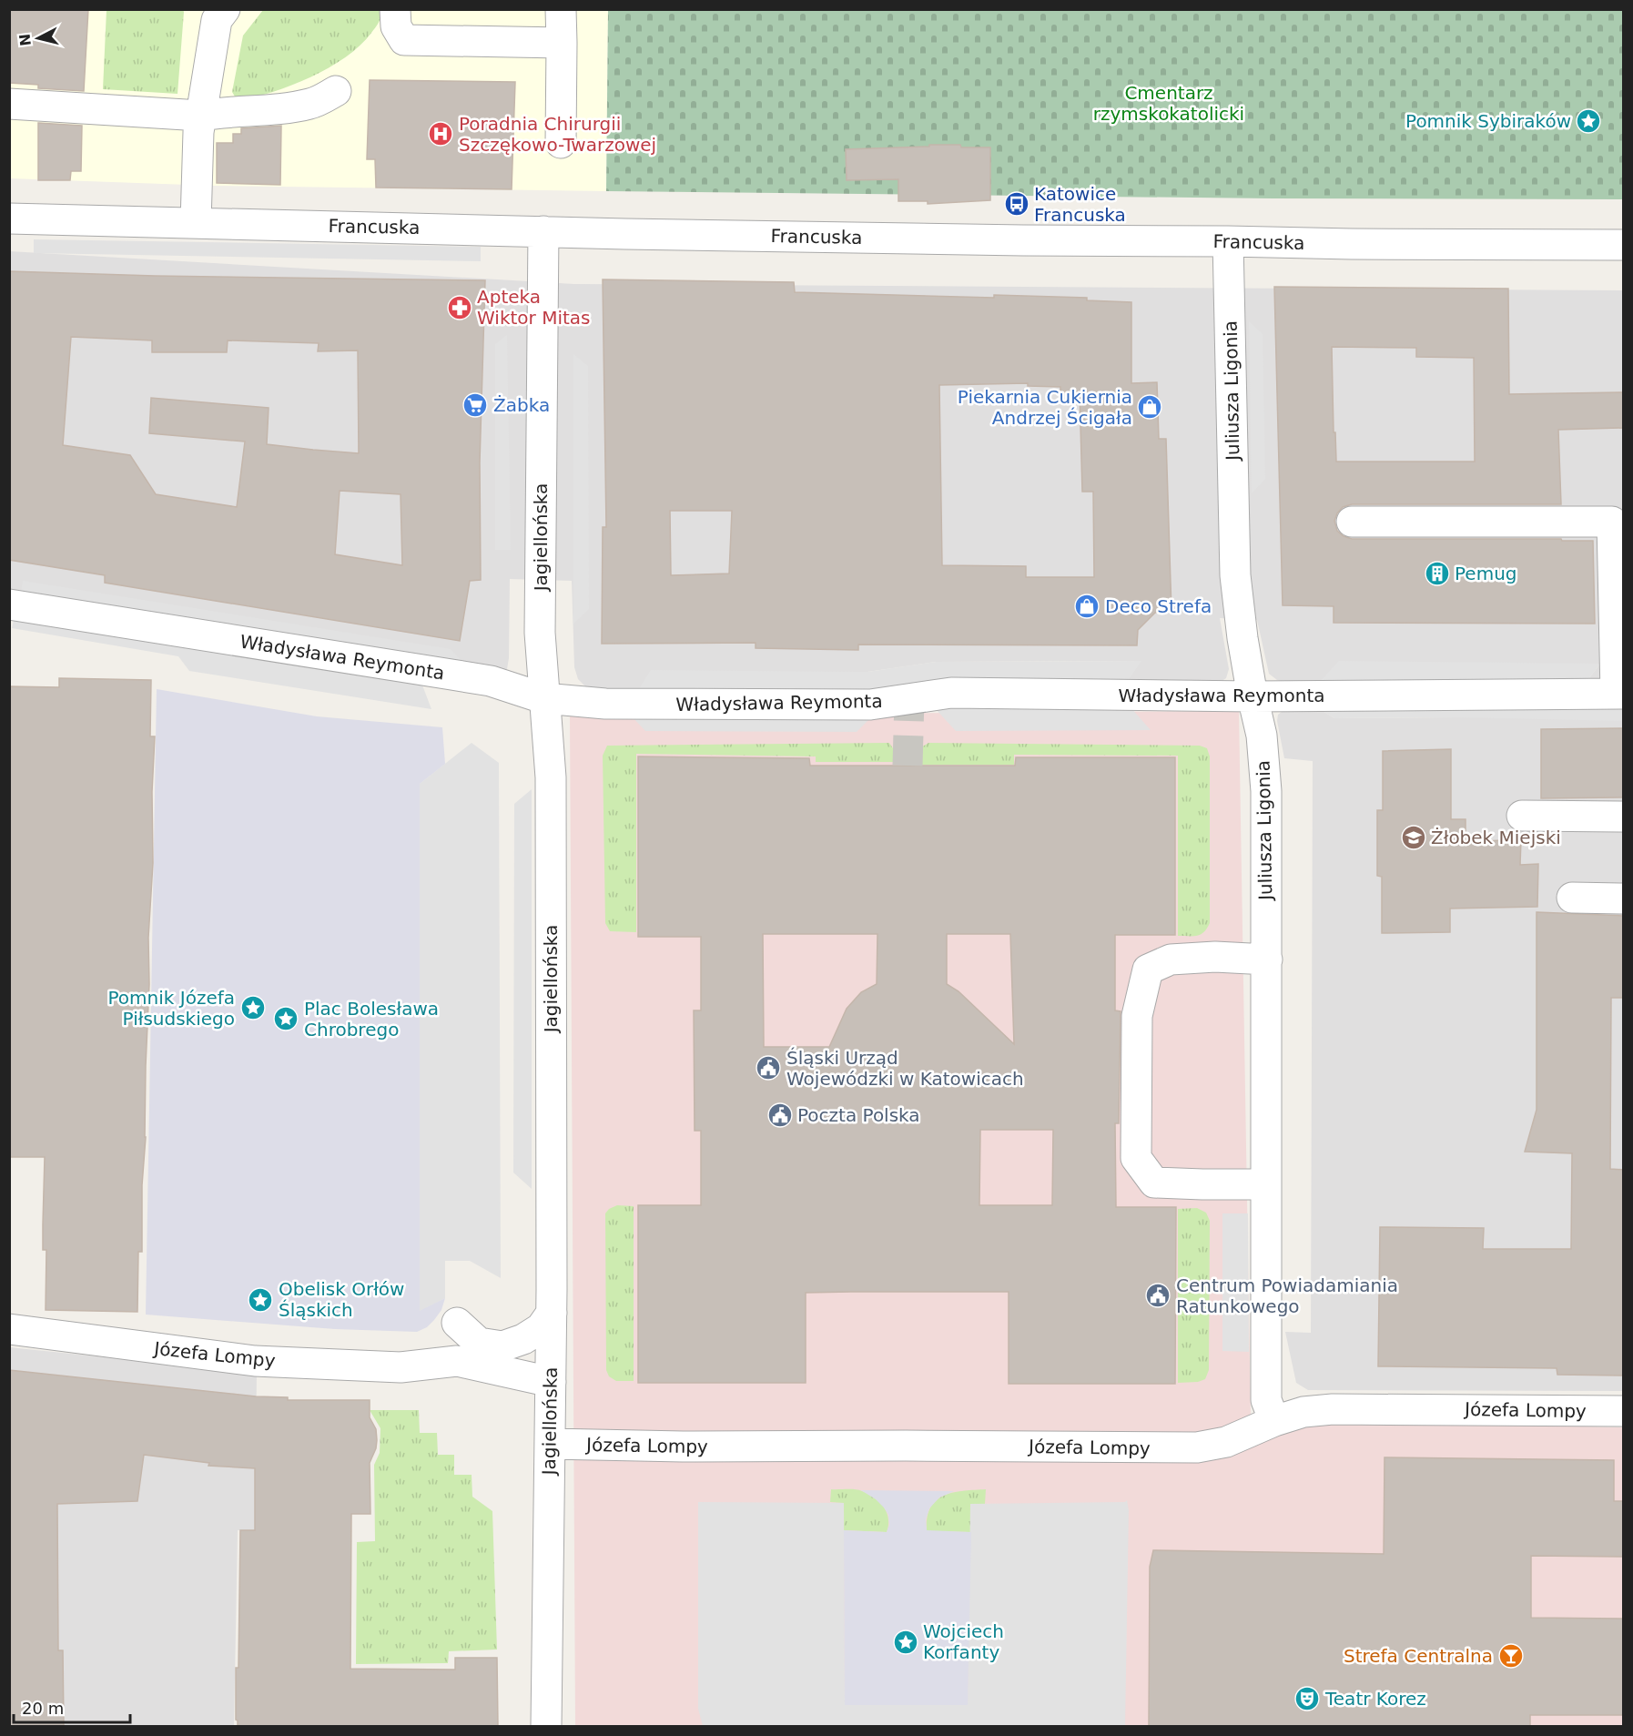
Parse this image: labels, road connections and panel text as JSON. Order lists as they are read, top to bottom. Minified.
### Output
{"streets":{"street":["Francuska","Juliusza Ligonia","Jagiellońska","Władysława Reymonta","Józefa Lompy"]},"crossings":[["Francuska","Juliusza Ligonia"],["Francuska","Jagiellońska"],["Juliusza Ligonia","Władysława Reymonta"],["Juliusza Ligonia","Józefa Lompy"],["Jagiellońska","Władysława Reymonta"],["Jagiellońska","Józefa Lompy"]],"parks":["Cmentarz rzymskokatolicki"],"places":{"place":["Pomnik Sybiraków","Pomnik Józefa Piłsudskiego","Plac Bolesława Chrobrego","Obelisk Orłów Śląskich","Wojciech Korfanty"],"hospital":["Poradnia Chirurgii Szczękowo-Twarzowej"],"bus stop":["Katowice Francuska"],"pharmacy":["Apteka Wiktor Mitas"],"supermarket":["Żabka"],"shop":["Piekarnia Cukiernia Andrzej Ścigała","Deco Strefa"],"building":["Pemug"],"school or university":["Żłobek Miejski"],"public building":["Śląski Urząd Wojewódzki w Katowicach","Poczta Polska","Centrum Powiadamiania Ratunkowego"],"bar":["Strefa Centralna"],"theatre":["Teatr Korez"]},"scale_bar":"20 m","north":"left"}
